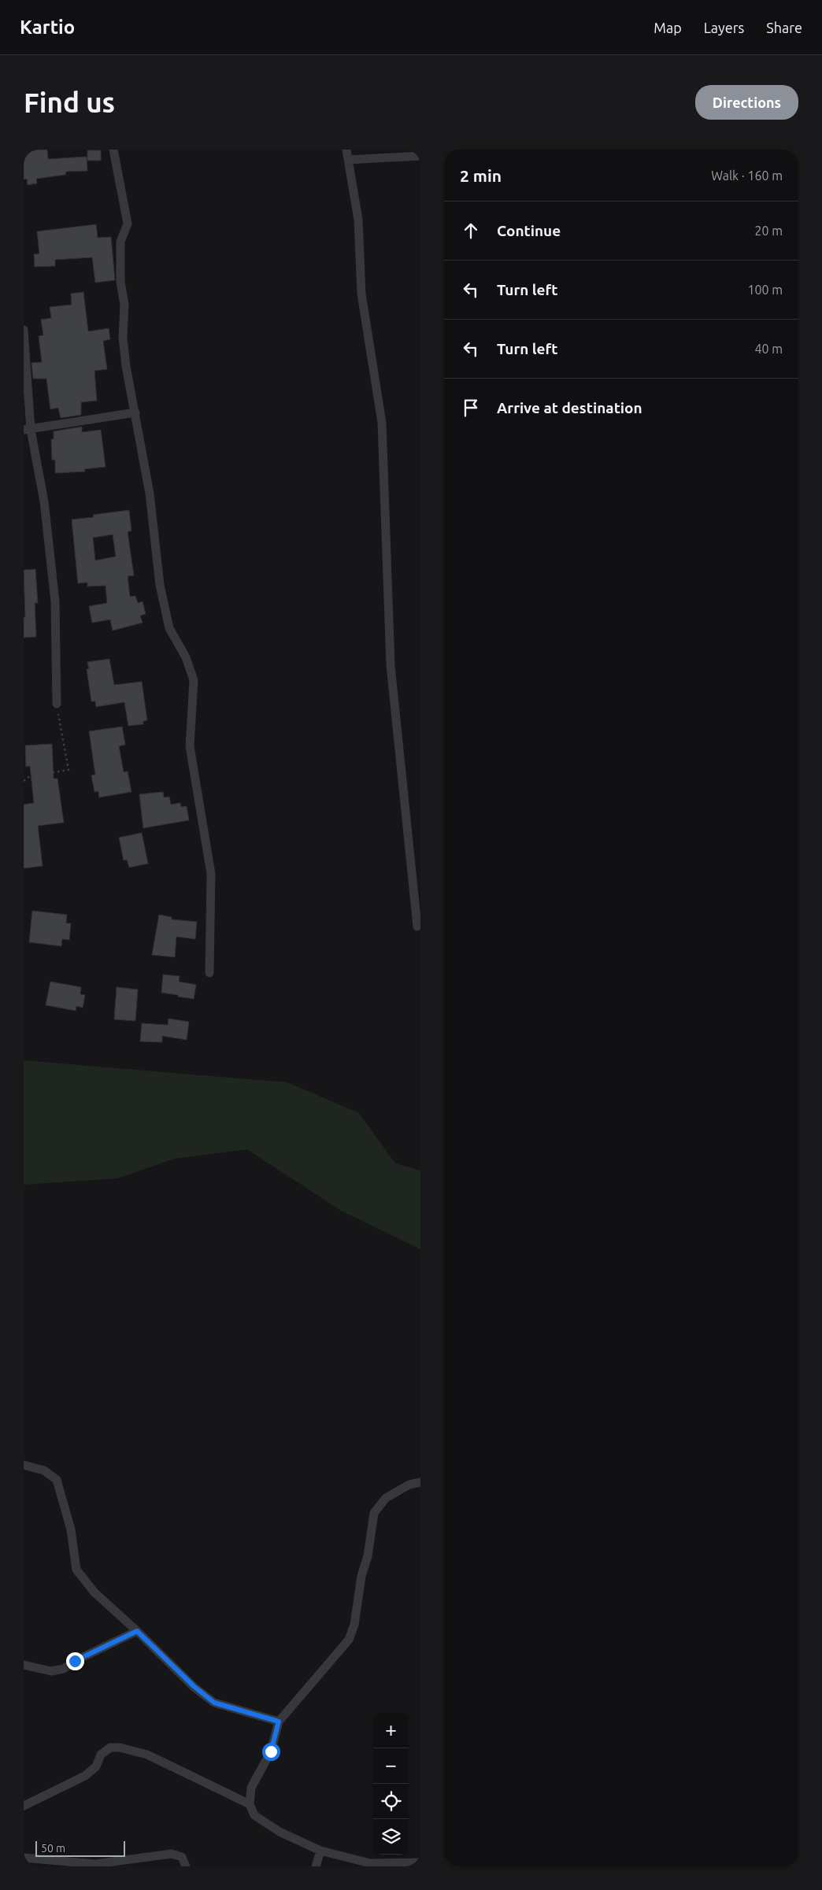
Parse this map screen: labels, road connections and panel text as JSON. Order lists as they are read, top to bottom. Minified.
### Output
{"scale_bar":"50 m","page":{"header":"Kartio","nav":["Map","Layers","Share"],"buttons":"Directions","title":"Find us","heading":["2 min","Walk · 160 m"],"list":[["Continue","20 m"],["Turn left","100 m"],["Turn left","40 m"],"Arrive at destination"],"map_buttons":["+","−"],"scale":"50 m"}}
